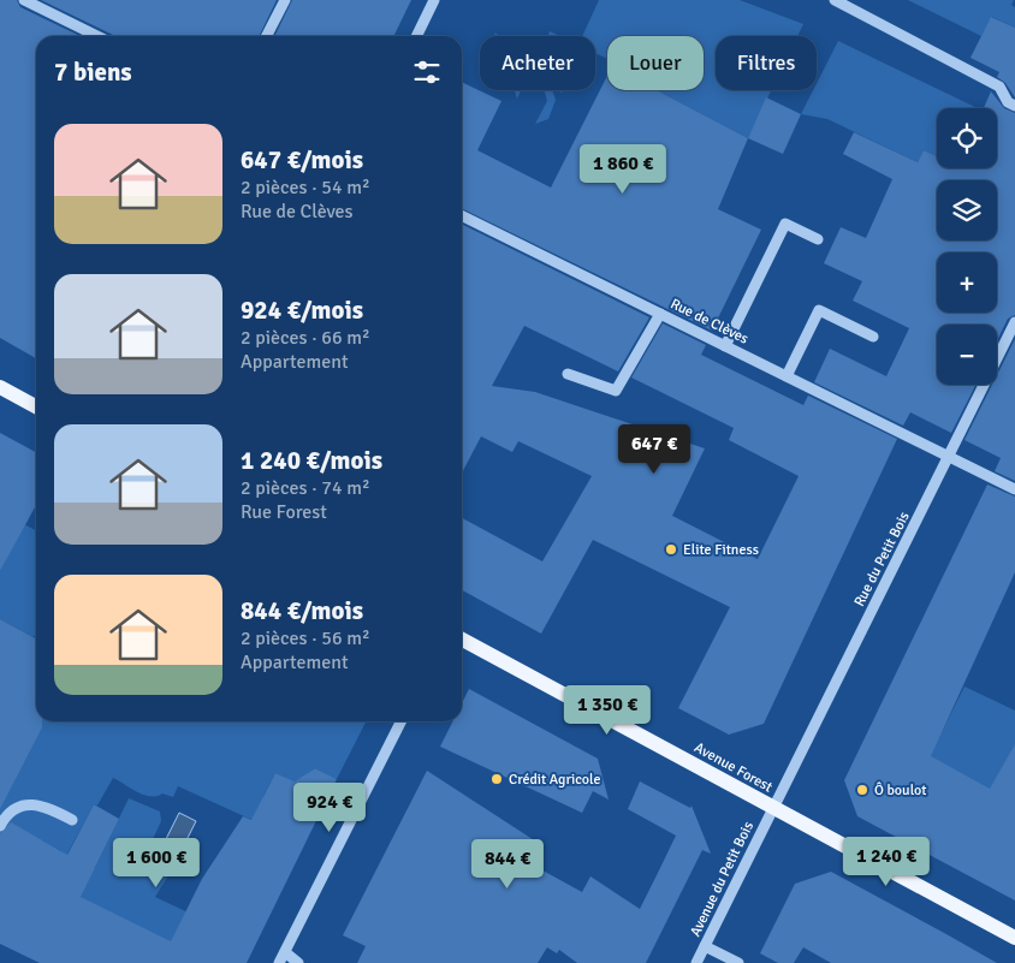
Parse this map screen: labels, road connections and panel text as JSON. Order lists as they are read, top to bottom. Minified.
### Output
{"streets":{"main road":["Avenue Forest"],"street":["Rue de Clèves","Rue du Petit Bois","Avenue du Petit Bois"]},"crossings":[["Rue de Clèves","Rue du Petit Bois"],["Rue du Petit Bois","Avenue Forest"],["Rue du Petit Bois","Avenue du Petit Bois"],["Avenue Forest","Avenue du Petit Bois"]],"places":["Elite Fitness","Crédit Agricole","Ô boulot"],"page":{"chip":["Acheter","Louer","Filtres"],"heading":"7 biens","map_buttons":["+","−"],"list":[{"name":"647 €/mois","note":"2 pièces · 54 m² · Rue de Clèves"},{"name":"924 €/mois","note":"2 pièces · 66 m² · Appartement"},{"name":"1 240 €/mois","note":"2 pièces · 74 m² · Rue Forest"},{"name":"844 €/mois","note":"2 pièces · 56 m² · Appartement"}],"price":["1 860 €","647 €","1 350 €","924 €","1 240 €","1 600 €","844 €"]}}
